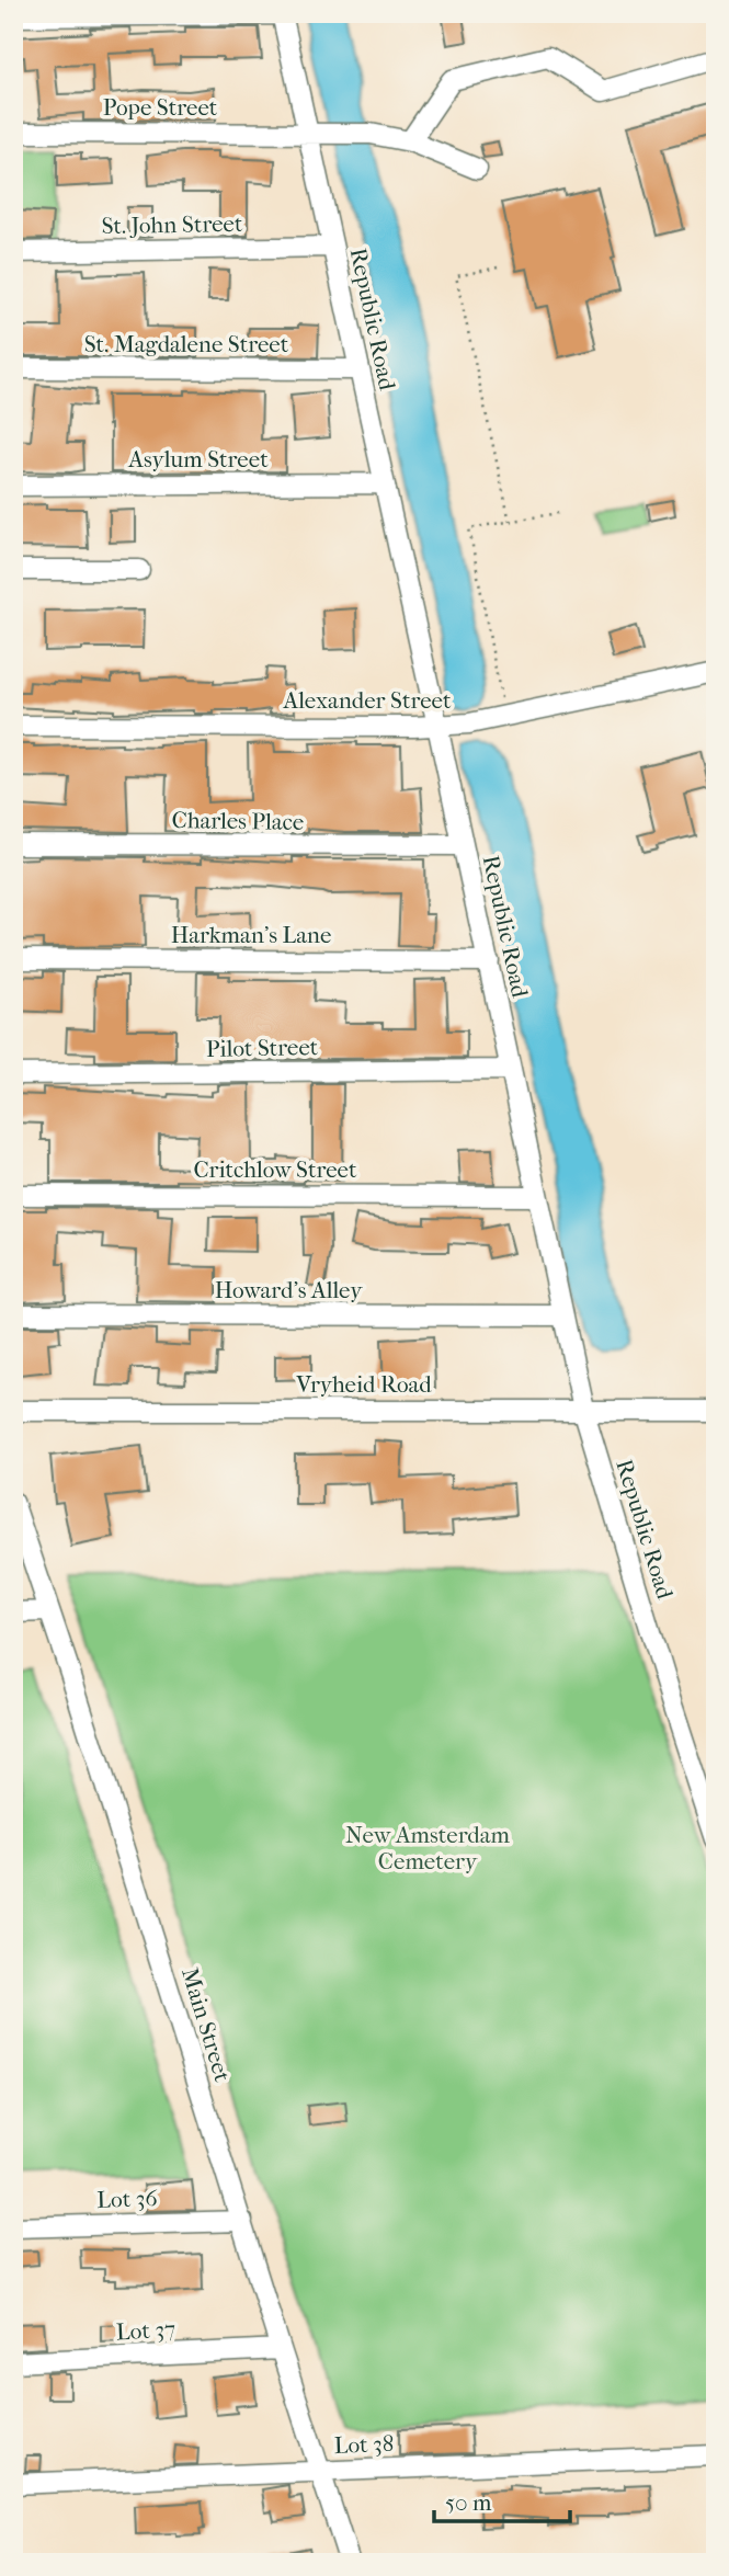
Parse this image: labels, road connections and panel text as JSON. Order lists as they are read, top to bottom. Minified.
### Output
{"streets":{"street":["Pope Street","St. John Street","Republic Road","St. Magdalene Street","Asylum Street","Alexander Street","Charles Place","Harkman's Lane","Pilot Street","Critchlow Street","Howard's Alley","Vryheid Road","Main Street","Lot 36","Lot 37","Lot 38"]},"crossings":[["Pope Street","Republic Road"],["St. John Street","Republic Road"],["Republic Road","St. Magdalene Street"],["Republic Road","Asylum Street"],["Republic Road","Alexander Street"],["Republic Road","Charles Place"],["Republic Road","Harkman's Lane"],["Republic Road","Pilot Street"],["Republic Road","Critchlow Street"],["Republic Road","Howard's Alley"],["Republic Road","Vryheid Road"],["Main Street","Lot 36"],["Main Street","Lot 37"],["Main Street","Lot 38"]],"parks":["New Amsterdam Cemetery"],"scale_bar":"50 m"}
